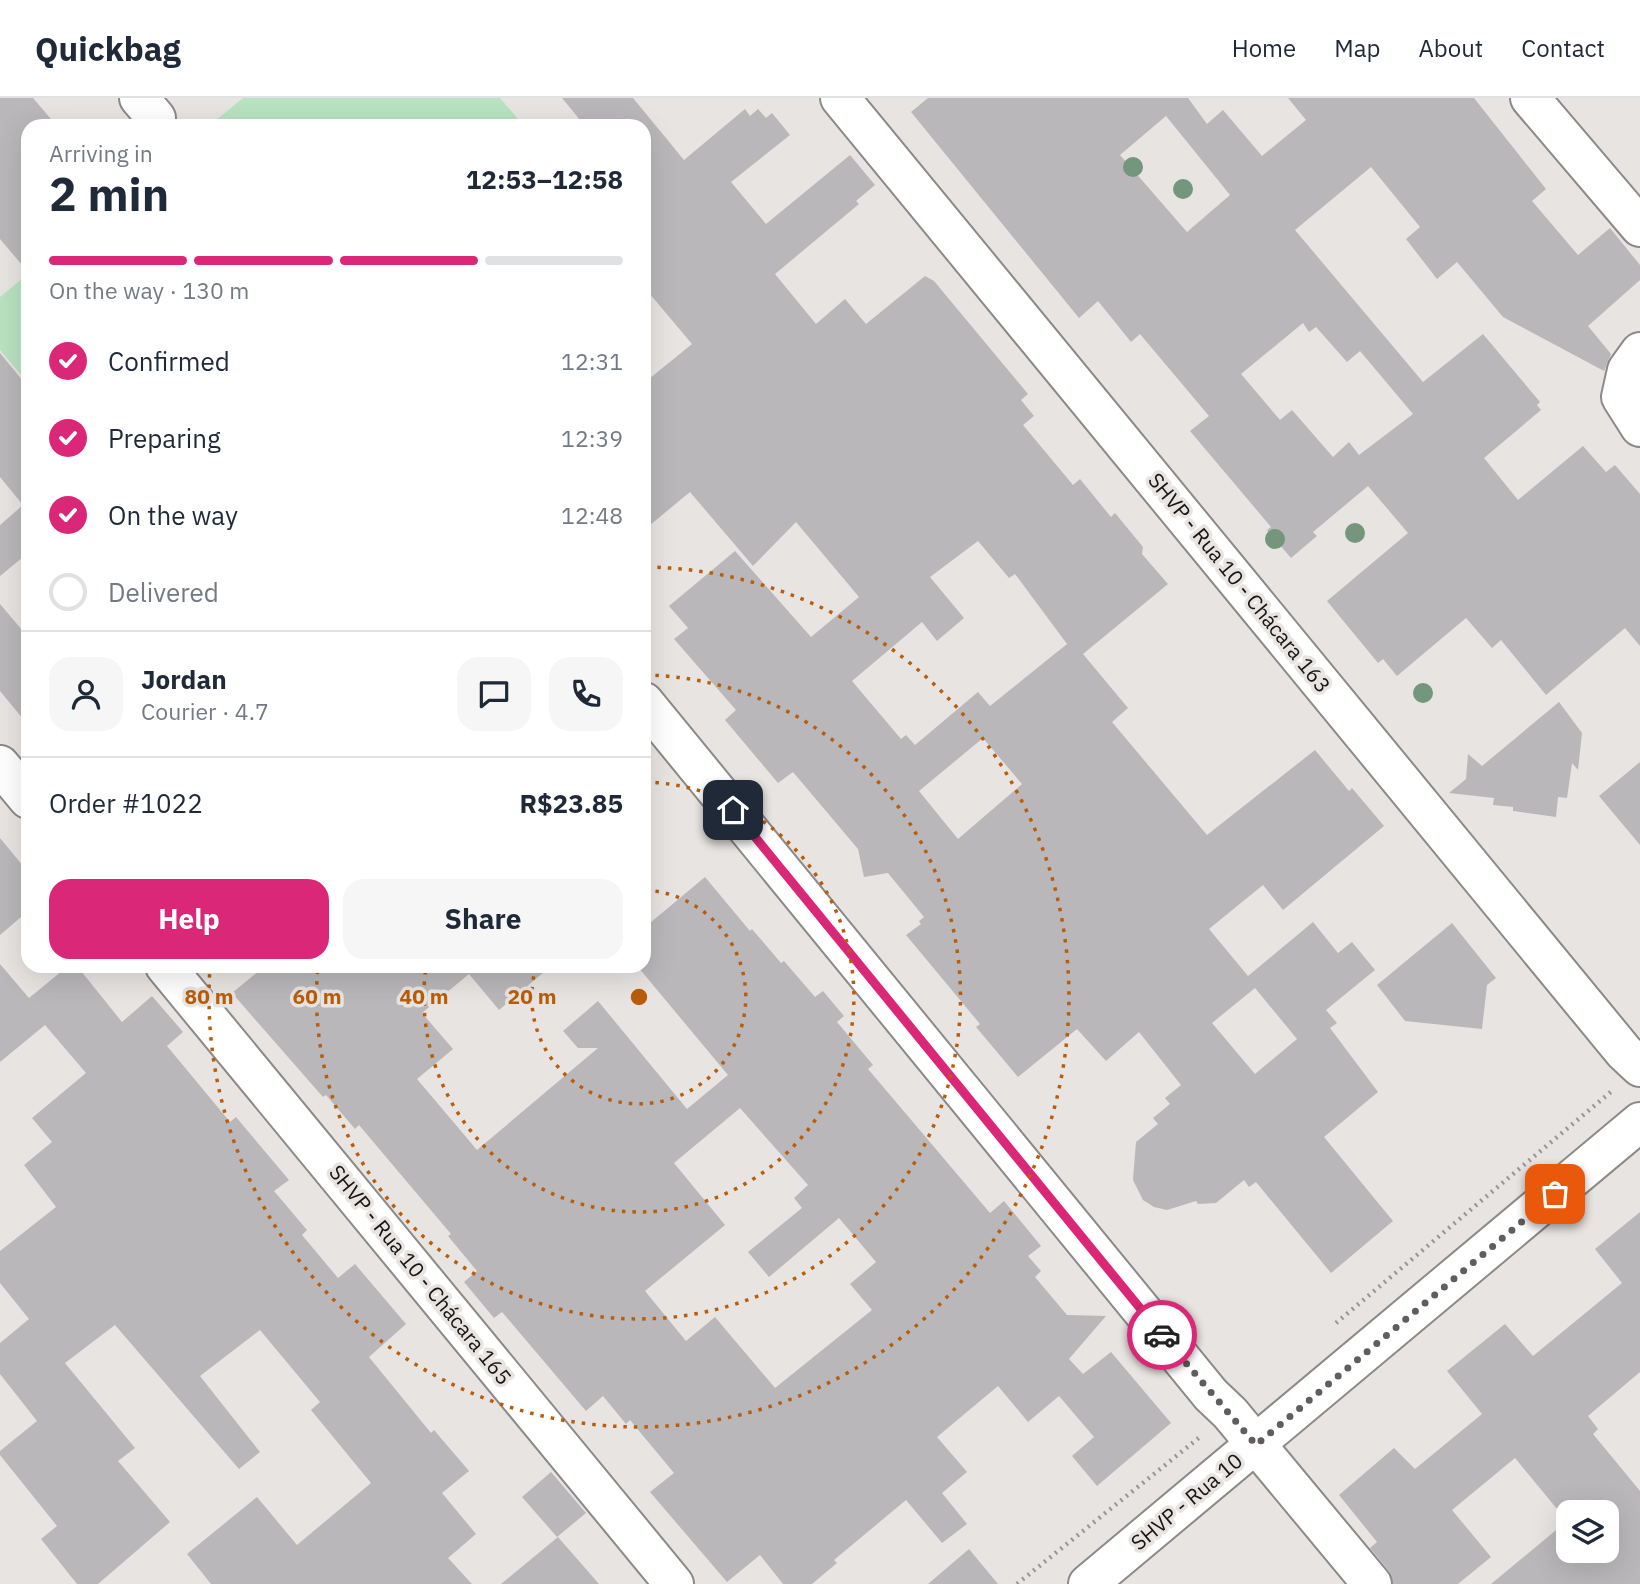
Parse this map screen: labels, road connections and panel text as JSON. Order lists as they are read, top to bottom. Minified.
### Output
{"streets":{"street":["SHVP - Rua 10 - Chácara 163","SHVP - Rua 10 - Chácara 165","SHVP - Rua 10"]},"page":{"header":"Quickbag","nav":["Home","Map","About","Contact"],"heading":["2 min","Arriving in","12:53–12:58"],"panel":["Jordan","Courier · 4.7","Order #1022","R$23.85"],"bar":"On the way · 130 m","list":[["Confirmed","12:31"],["Preparing","12:39"],["On the way","12:48"],"Delivered"],"buttons":["Help","Share"]},"rings":["80 m","60 m","40 m","20 m"]}
